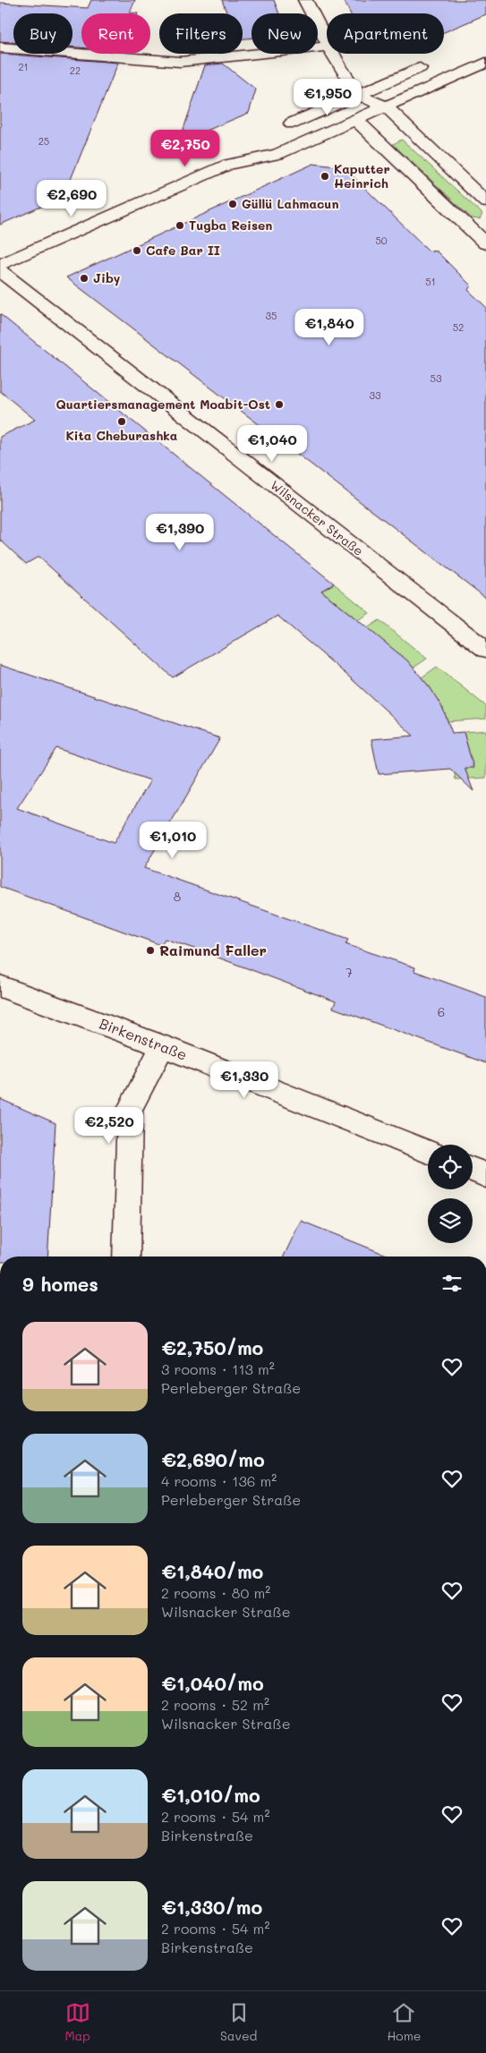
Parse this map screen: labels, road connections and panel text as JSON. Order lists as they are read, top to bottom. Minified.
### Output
{"streets":{"street":["Wilsnacker Straße","Birkenstraße"]},"places":["Kaputter Heinrich","Güllü Lahmacun","Tugba Reisen","Cafe Bar II","Jiby","Quartiersmanagement Moabit-Ost","Kita Cheburashka","Raimund Faller"],"house_numbers":["21","22","25","50","51","35","52","53","33","8","7","6"],"page":{"chip":["Buy","Rent","Filters","New","Apartment"],"price":["€1,950","€2,750","€2,690","€1,840","€1,040","€1,390","€1,010","€1,330","€2,520"],"heading":"9 homes","list":[{"name":"€2,750/mo","note":"3 rooms · 113 m² · Perleberger Straße"},{"name":"€2,690/mo","note":"4 rooms · 136 m² · Perleberger Straße"},{"name":"€1,840/mo","note":"2 rooms · 80 m² · Wilsnacker Straße"},{"name":"€1,040/mo","note":"2 rooms · 52 m² · Wilsnacker Straße"},{"name":"€1,010/mo","note":"2 rooms · 54 m² · Birkenstraße"},{"name":"€1,330/mo","note":"2 rooms · 54 m² · Birkenstraße"}],"tabs":["Map","Saved","Home"]}}
